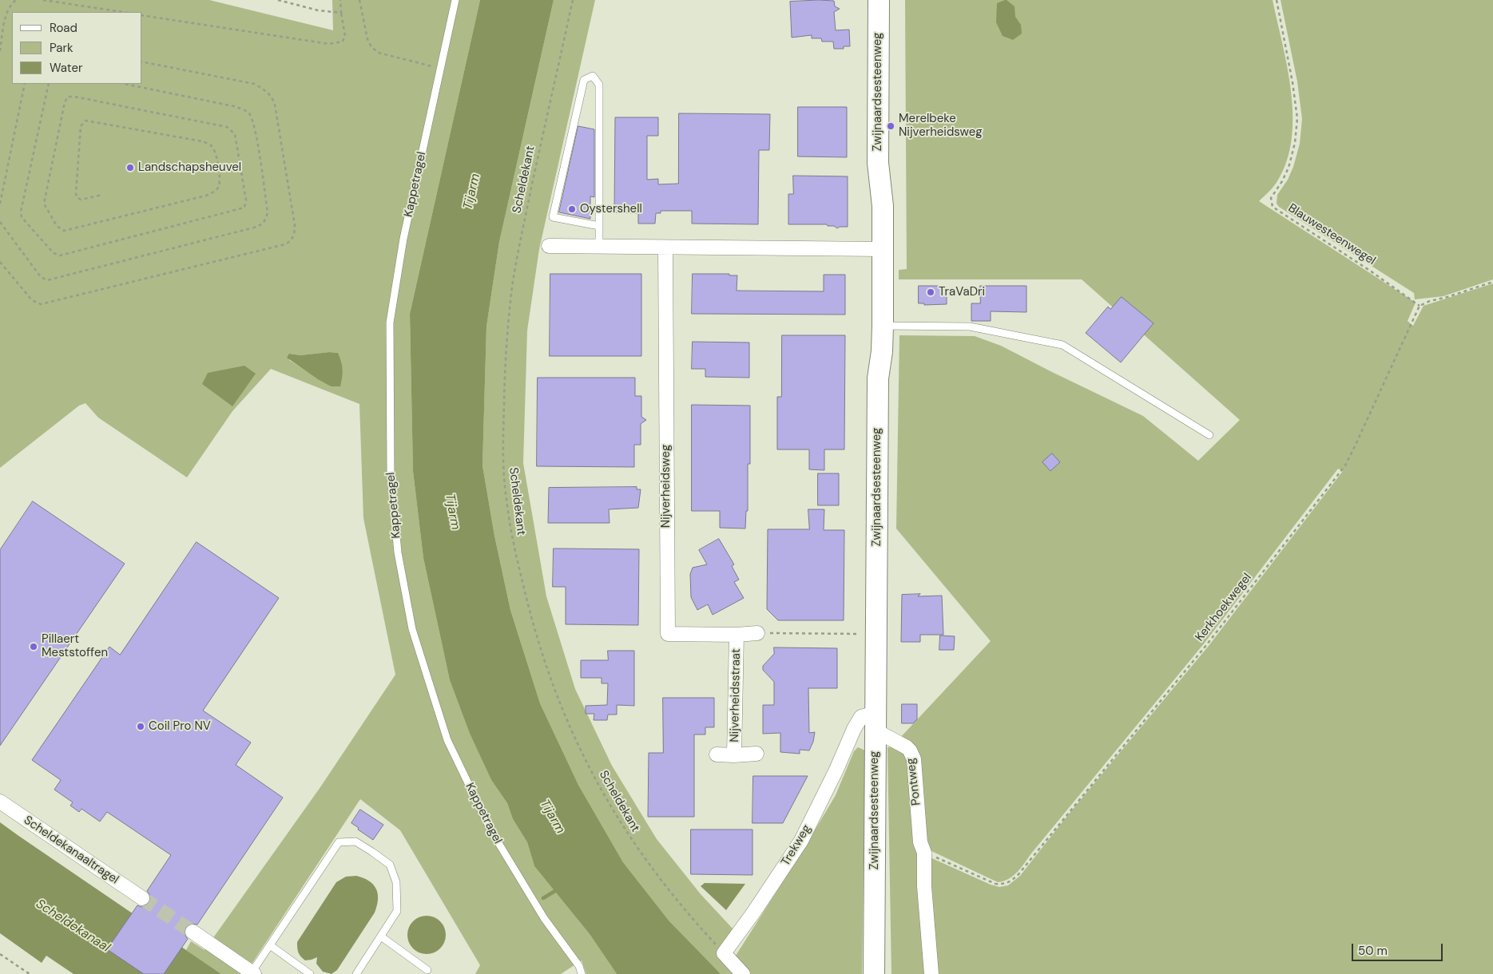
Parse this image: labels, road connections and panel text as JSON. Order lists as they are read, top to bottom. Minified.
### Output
{"streets":{"main road":["Zwijnaardsesteenweg"],"street":["Nijverheidsweg","Nijverheidsstraat","Pontweg","Trekweg","Scheldekanaaltragel"],"lane":["Kappetragel"],"path":["Scheldekant","Blauwesteenwegel","Kerkhoekwegel"]},"crossings":[["Zwijnaardsesteenweg","Pontweg"],["Zwijnaardsesteenweg","Trekweg"],["Scheldekant","Trekweg"],["Blauwesteenwegel","Kerkhoekwegel"],["Nijverheidsweg","Nijverheidsstraat"],["Kerkhoekwegel","Pontweg"],["Pontweg","Trekweg"]],"water":["Tijarm","Scheldekanaal"],"places":["Merelbeke Nijverheidsweg","Landschapsheuvel","Oystershell","TraVaDri","Pillaert Meststoffen","Coil Pro NV"],"legend":["Road","Park","Water"],"scale_bar":"50 m"}
